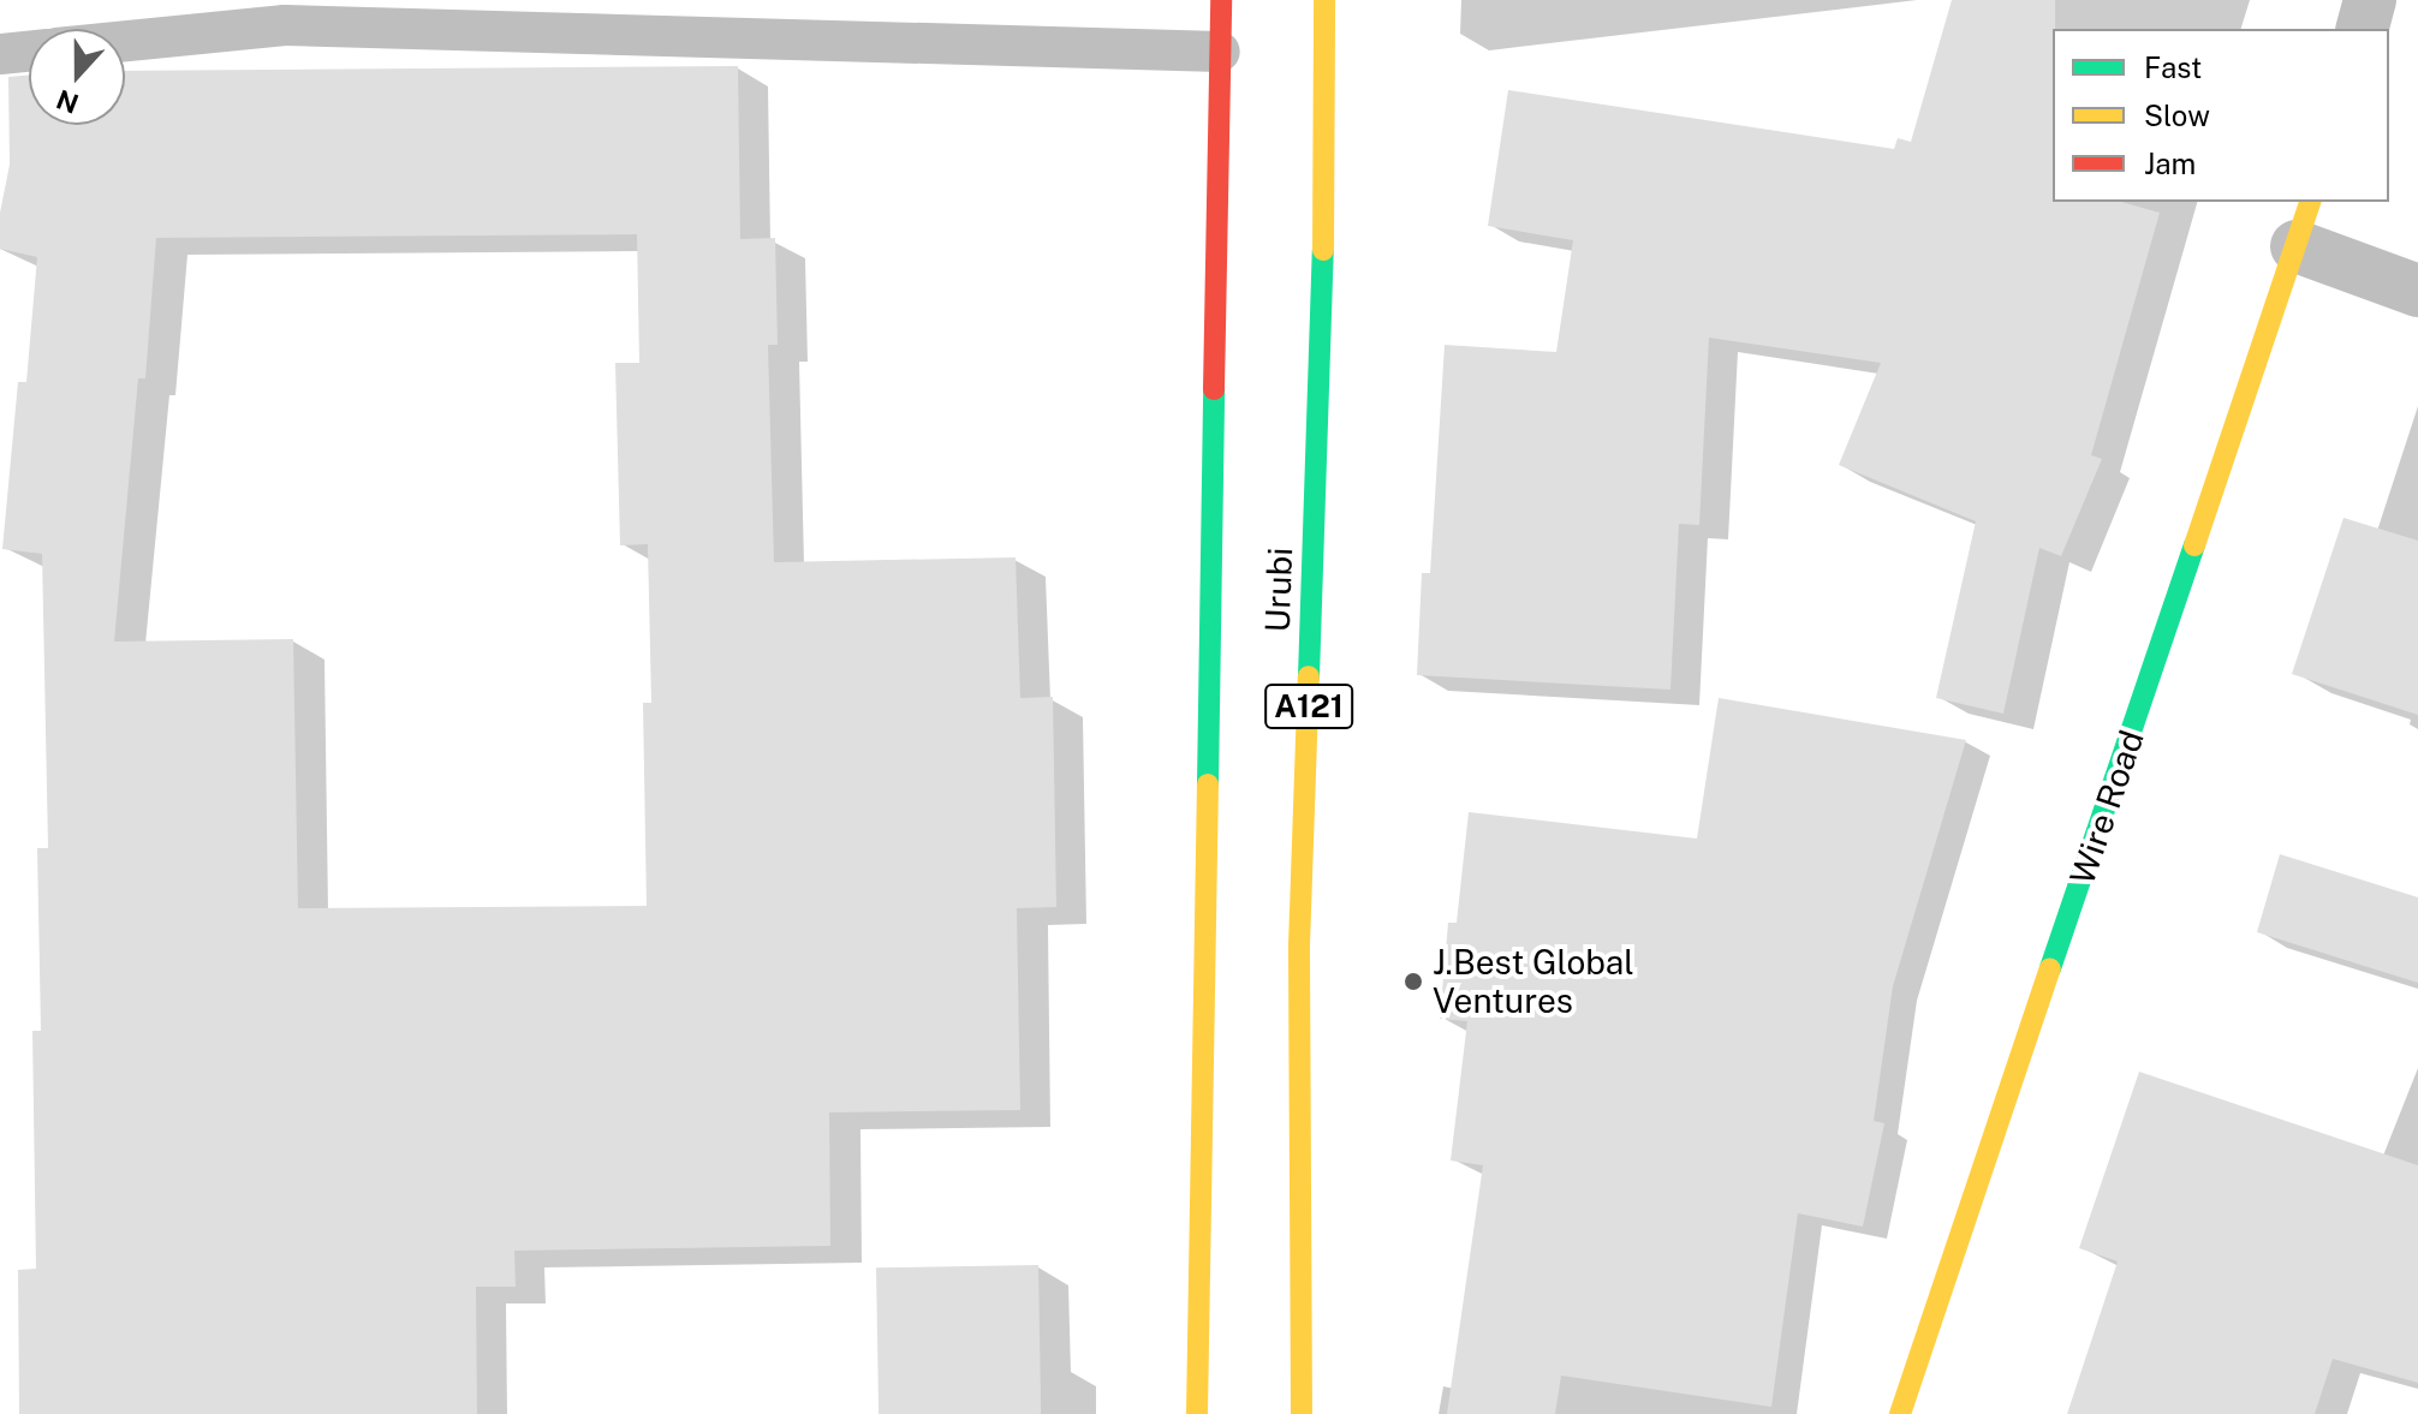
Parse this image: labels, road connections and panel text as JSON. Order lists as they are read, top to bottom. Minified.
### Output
{"streets":{"main road":["Urubi","A121","Wire Road"]},"places":["J.Best Global Ventures"],"legend":["Fast","Slow","Jam"],"north":"bottom"}
